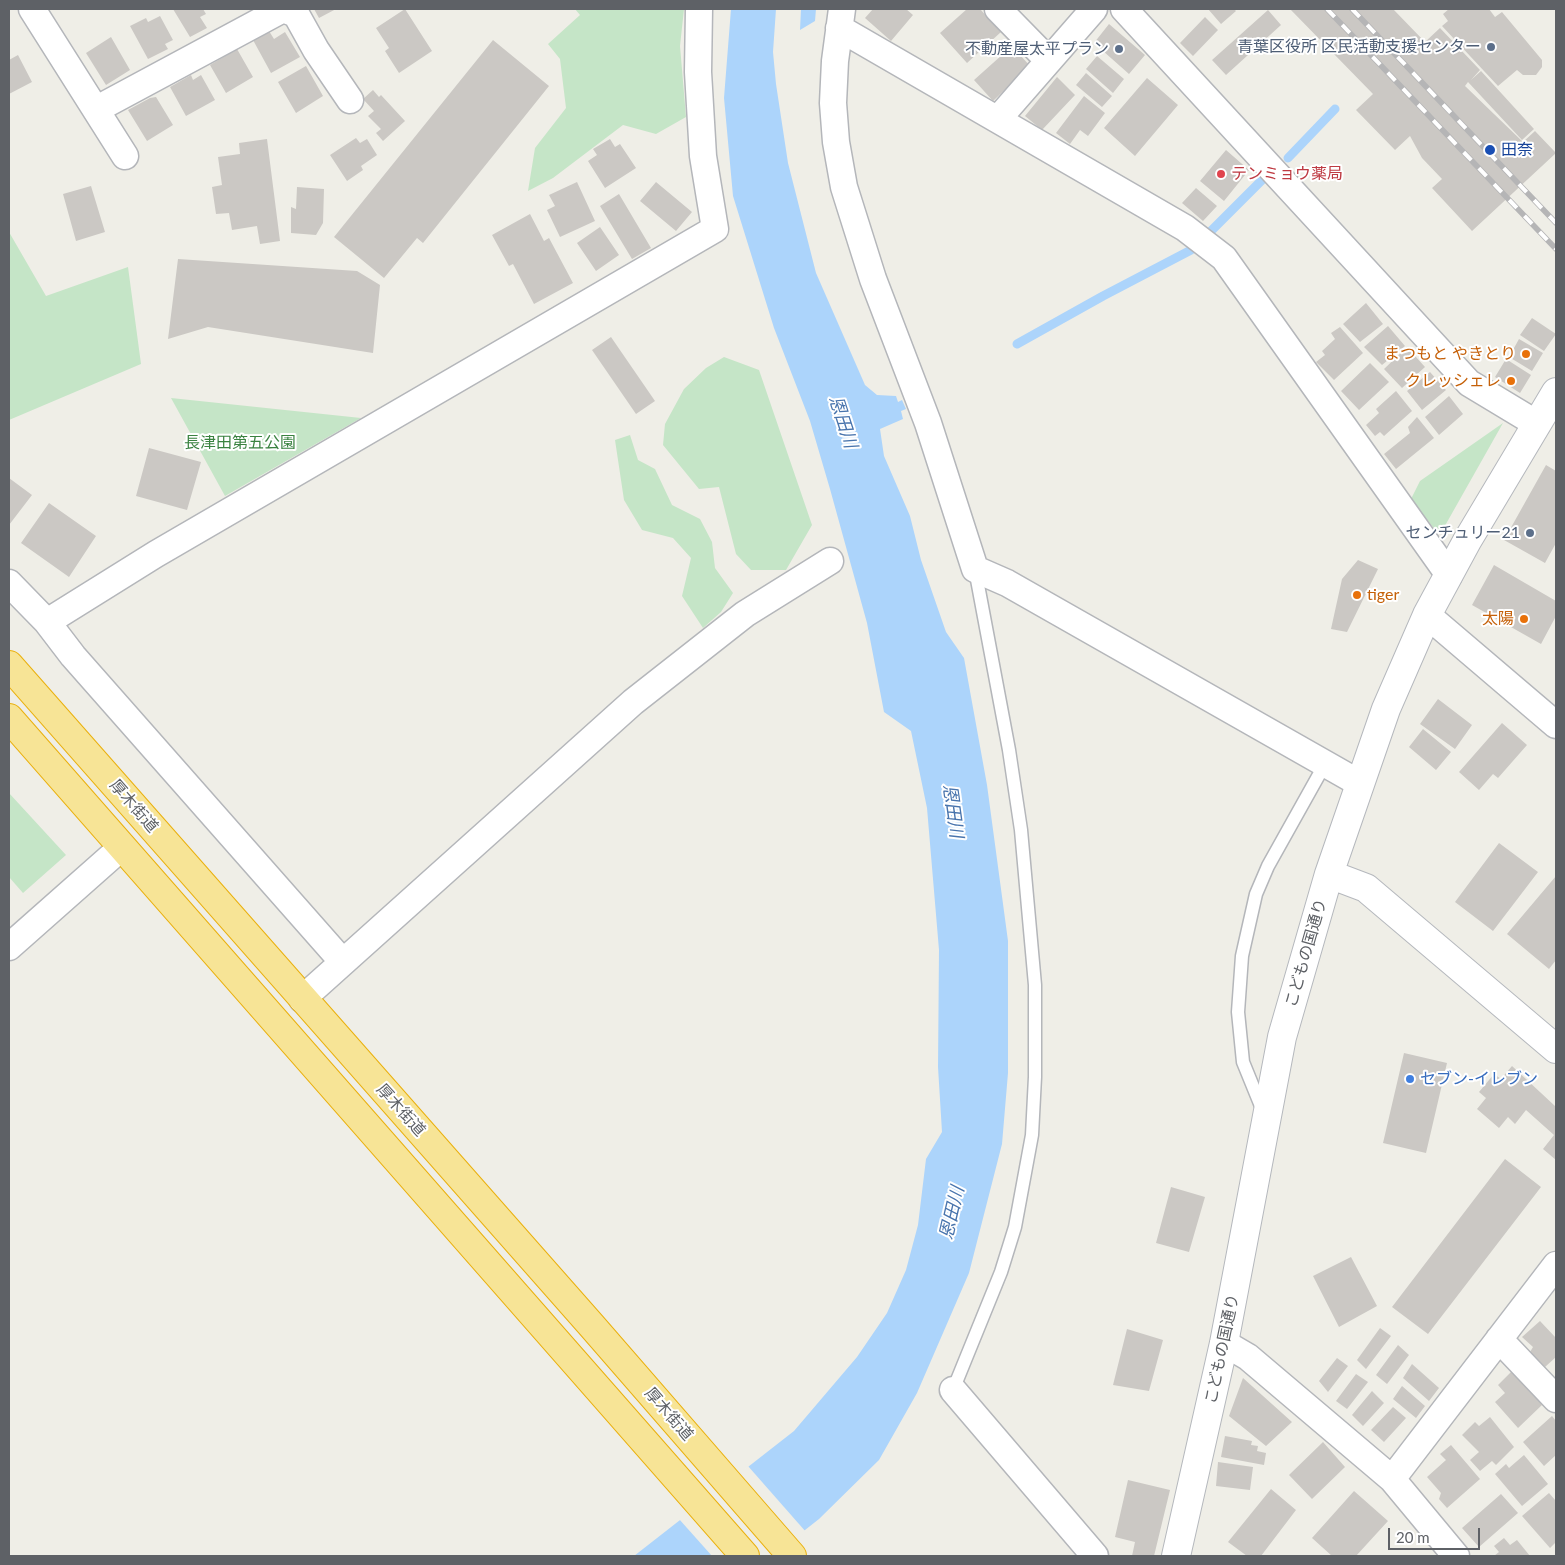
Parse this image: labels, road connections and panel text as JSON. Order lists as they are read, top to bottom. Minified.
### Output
{"streets":{"highway":["厚木街道"],"main road":["こどもの国通り"]},"water":["恩田川"],"parks":["長津田第五公園"],"places":["青葉区役所 区民活動支援センター","不動産屋太平プラン","田奈","テンミョウ薬局","まつもと やきとり","クレッシェレ","センチュリー21","tiger","太陽","セブン-イレブン"],"scale_bar":"20 m"}
